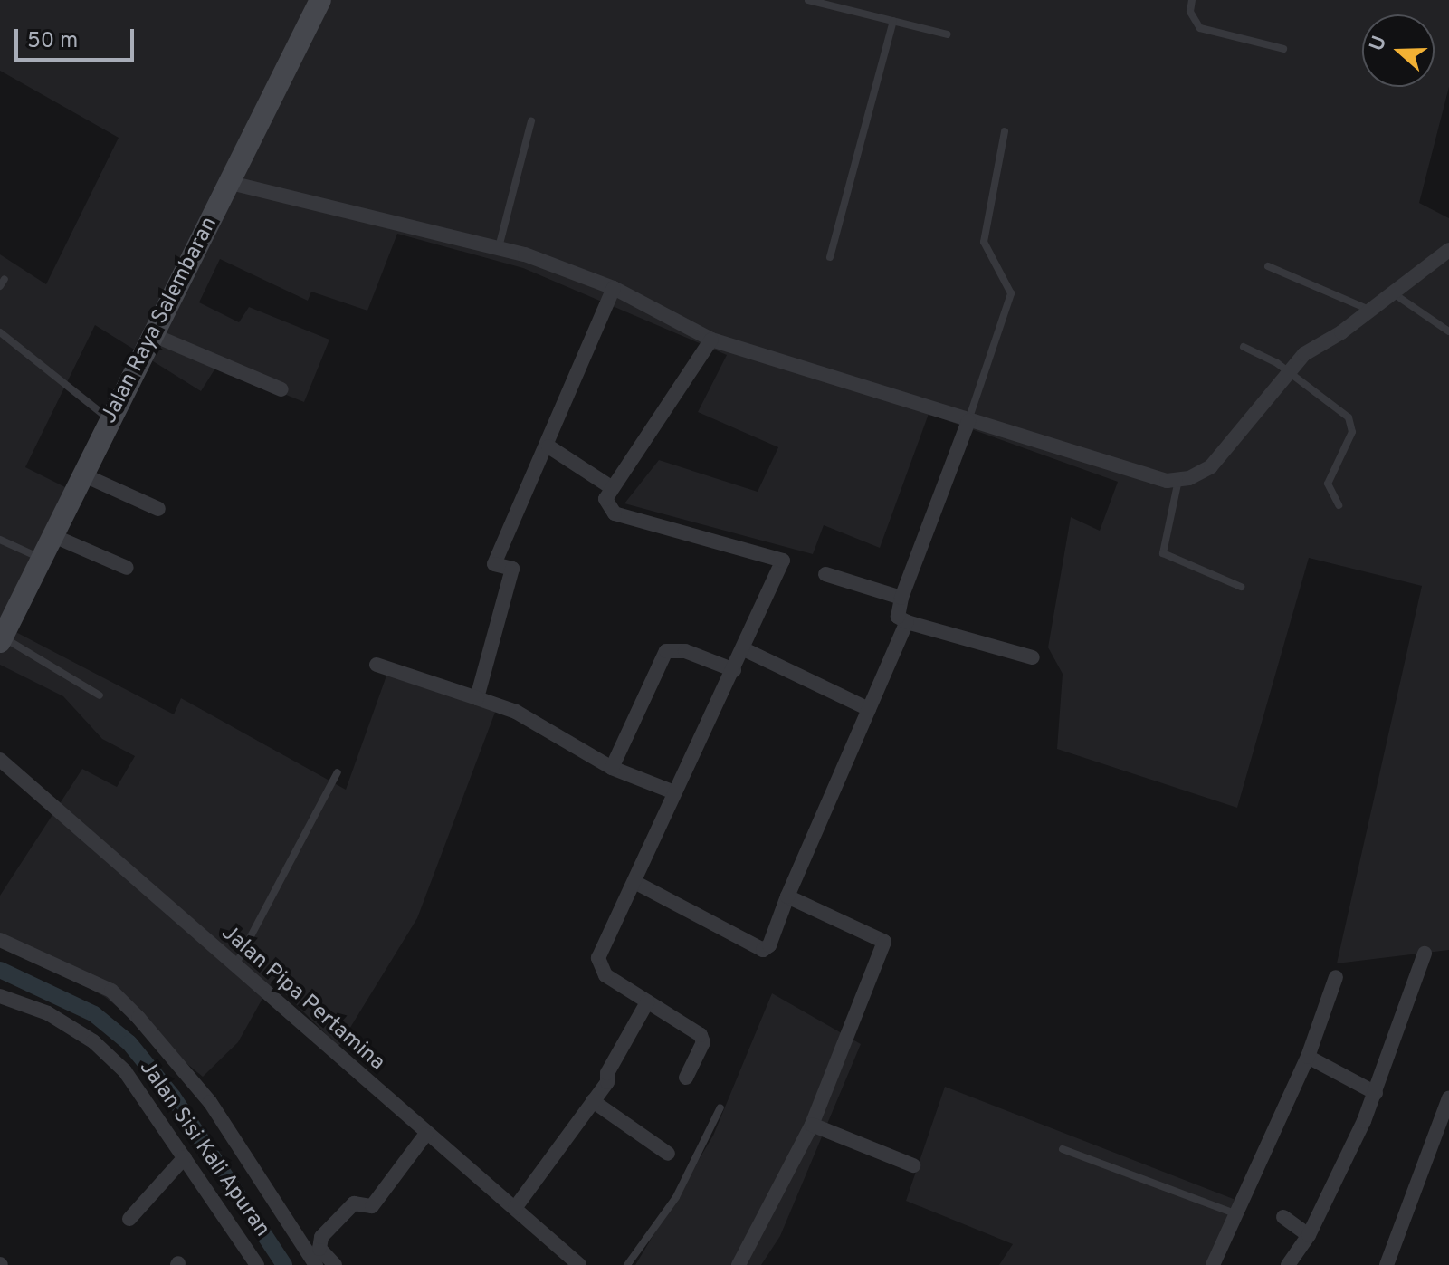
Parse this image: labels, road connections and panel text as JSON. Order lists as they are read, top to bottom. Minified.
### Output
{"streets":{"main road":["Jalan Raya Salembaran"],"street":["Jalan Pipa Pertamina","Jalan Sisi Kali Apuran"]},"scale_bar":"50 m","north":"left"}
